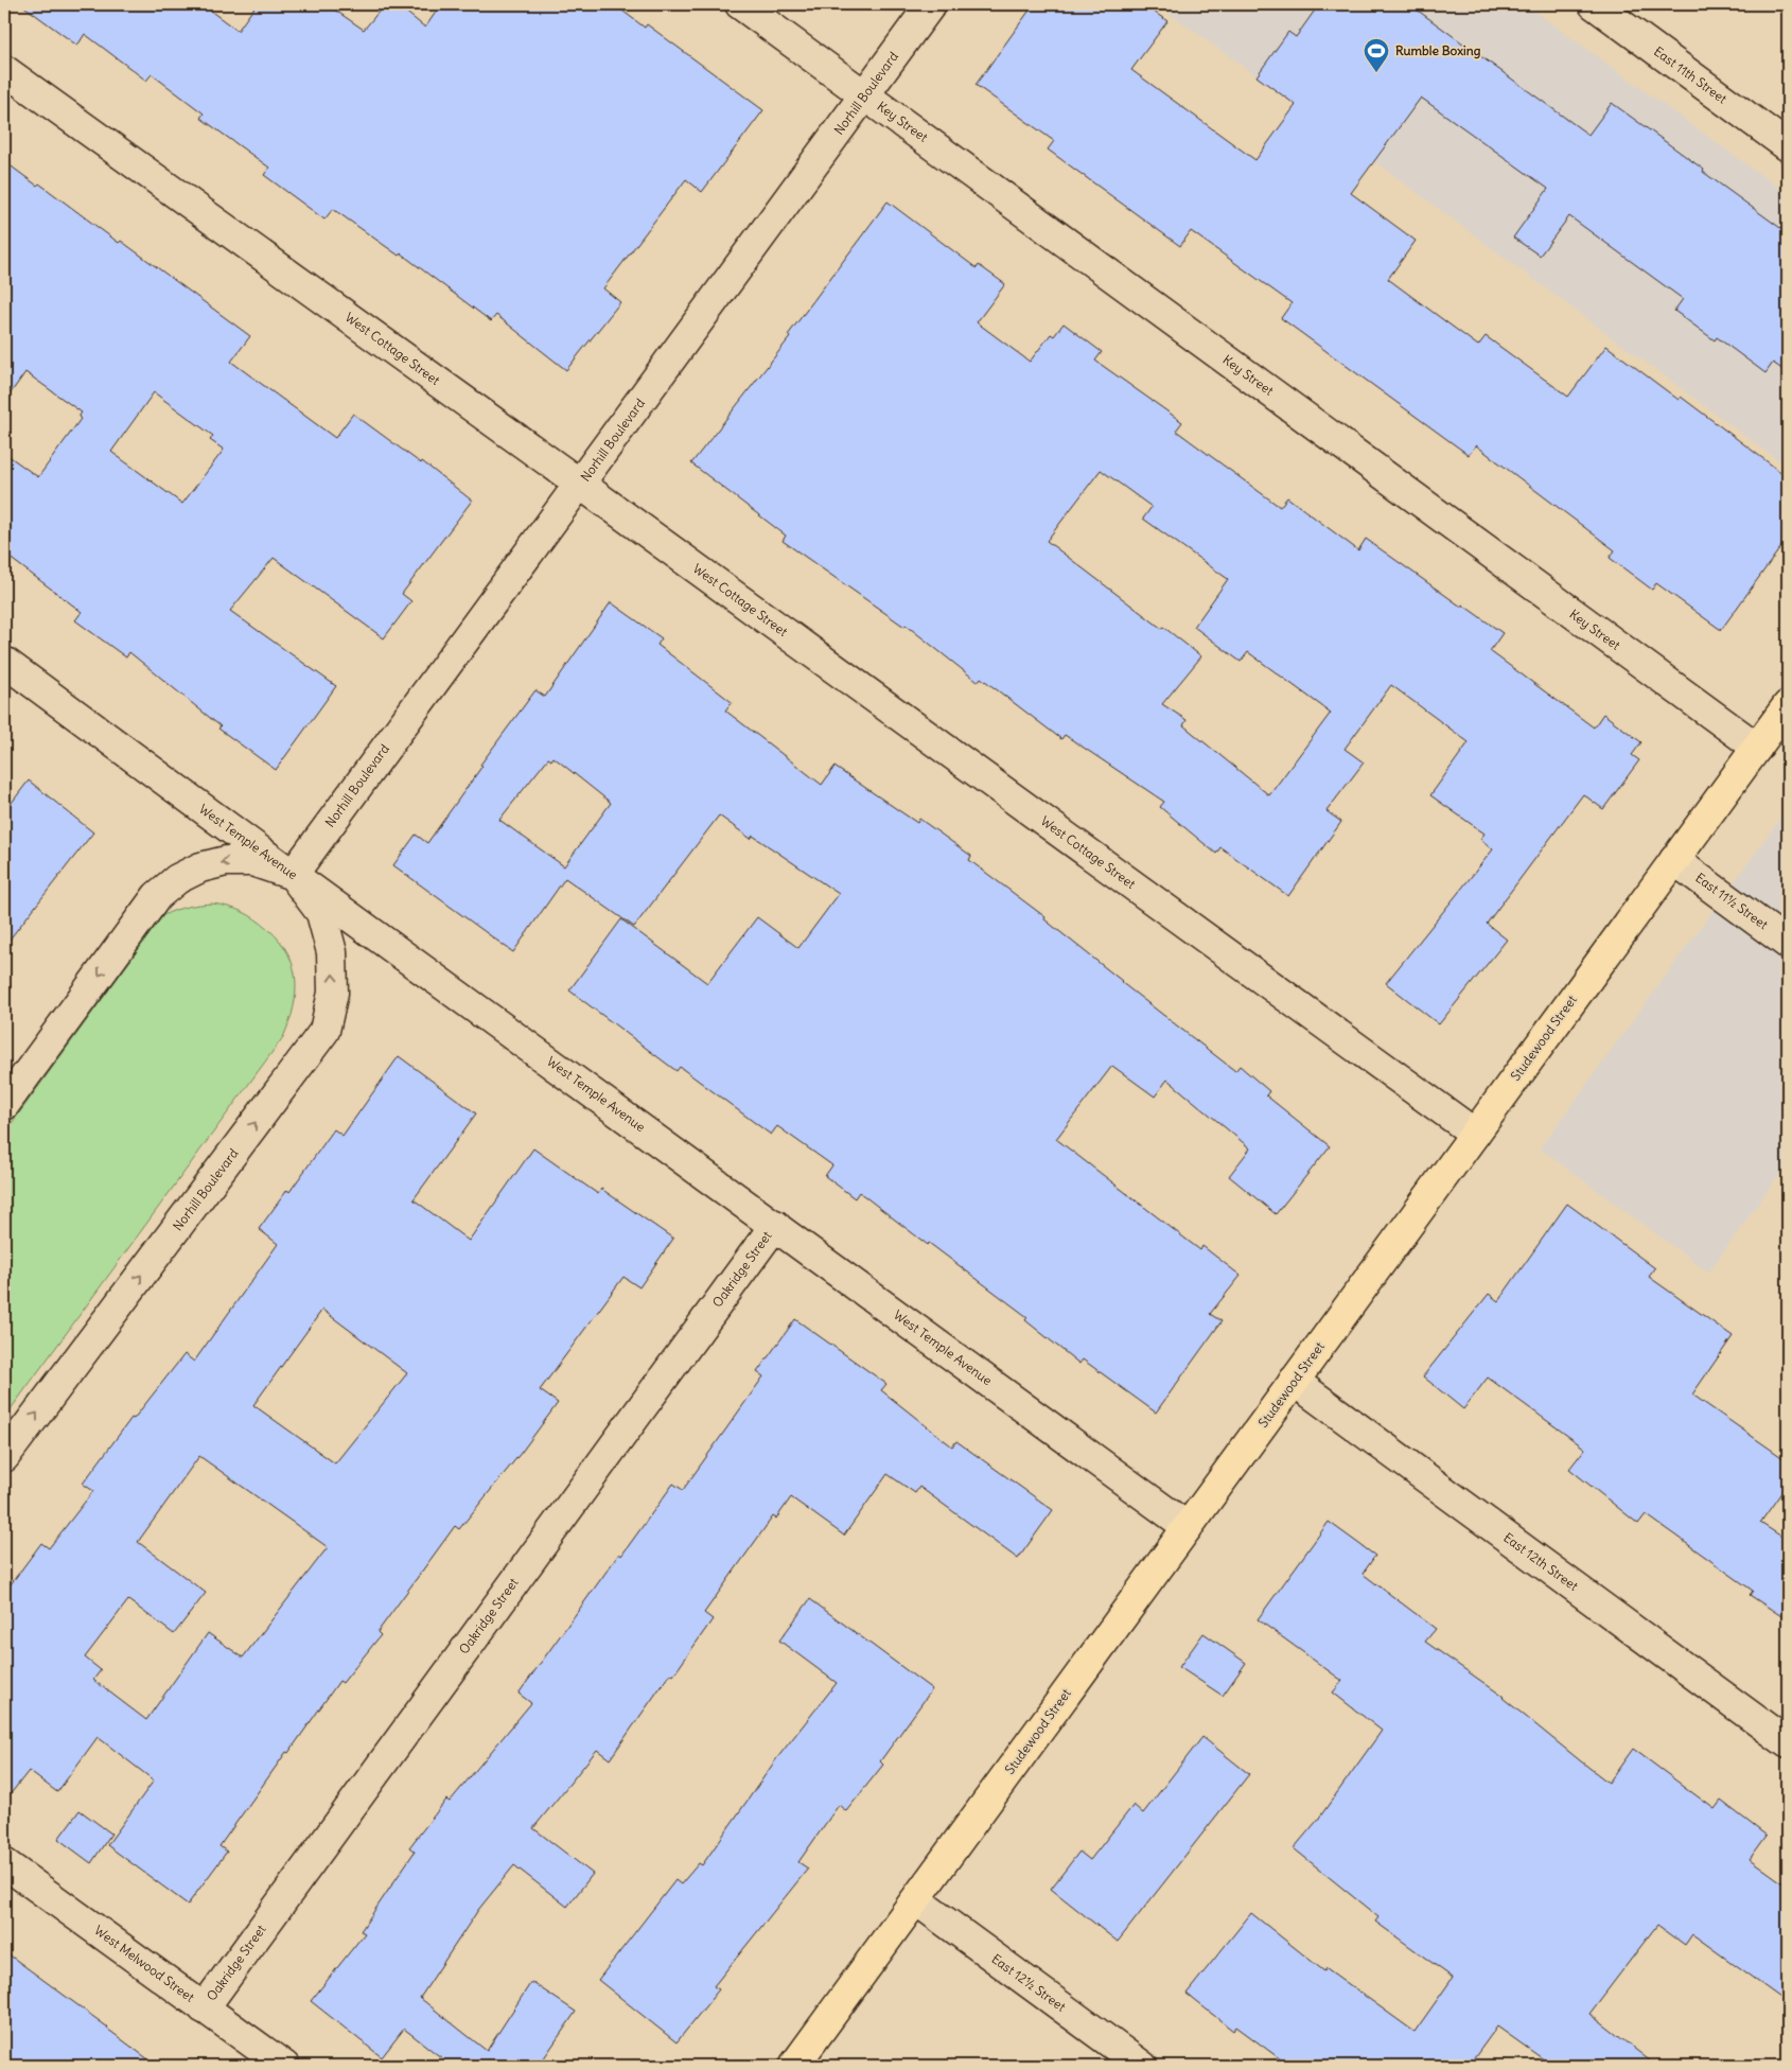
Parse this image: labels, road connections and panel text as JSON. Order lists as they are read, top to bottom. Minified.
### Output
{"streets":{"main road":["Studewood Street"],"street":["East 11th Street","Norhill Boulevard","Key Street","West Cottage Street","West Temple Avenue","East 11½ Street","Oakridge Street","East 12th Street","West Melwood Street","East 12½ Street"]},"crossings":[["Norhill Boulevard","Key Street"],["Norhill Boulevard","West Cottage Street"],["Norhill Boulevard","West Temple Avenue"],["Key Street","Studewood Street"],["West Cottage Street","Studewood Street"],["West Temple Avenue","Studewood Street"],["West Temple Avenue","Oakridge Street"],["East 11½ Street","Studewood Street"],["Studewood Street","East 12th Street"],["Studewood Street","East 12½ Street"],["Oakridge Street","West Melwood Street"]],"one_way":["Norhill Boulevard"],"places":{"sports":["Rumble Boxing"]}}
